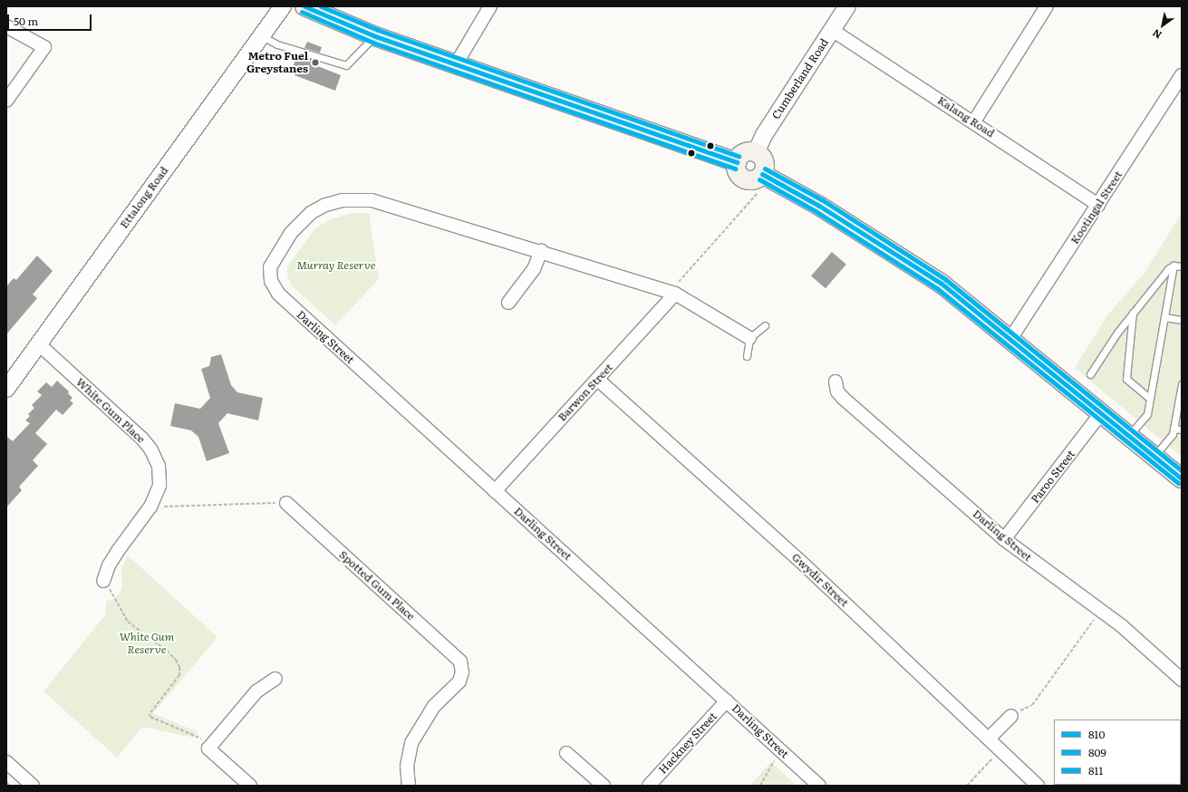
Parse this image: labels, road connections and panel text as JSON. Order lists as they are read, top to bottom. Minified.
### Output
{"streets":{"street":["Cumberland Road","Kalang Road","Ettalong Road","Kootingal Street","Darling Street","Barwon Street","White Gum Place","Paroo Street","Gwydir Street","Spotted Gum Place","Hackney Street"]},"crossings":[["Cumberland Road","Kalang Road"],["Kalang Road","Kootingal Street"],["Ettalong Road","White Gum Place"],["Darling Street","Barwon Street"],["Darling Street","Paroo Street"],["Darling Street","Hackney Street"],["Barwon Street","Gwydir Street"]],"parks":["Murray Reserve","White Gum Reserve"],"places":["Metro Fuel Greystanes"],"lines":["transit line 810","transit line 811","transit line 809"],"legend":["810","809","811"],"scale_bar":"50 m","north":"bottom left"}
